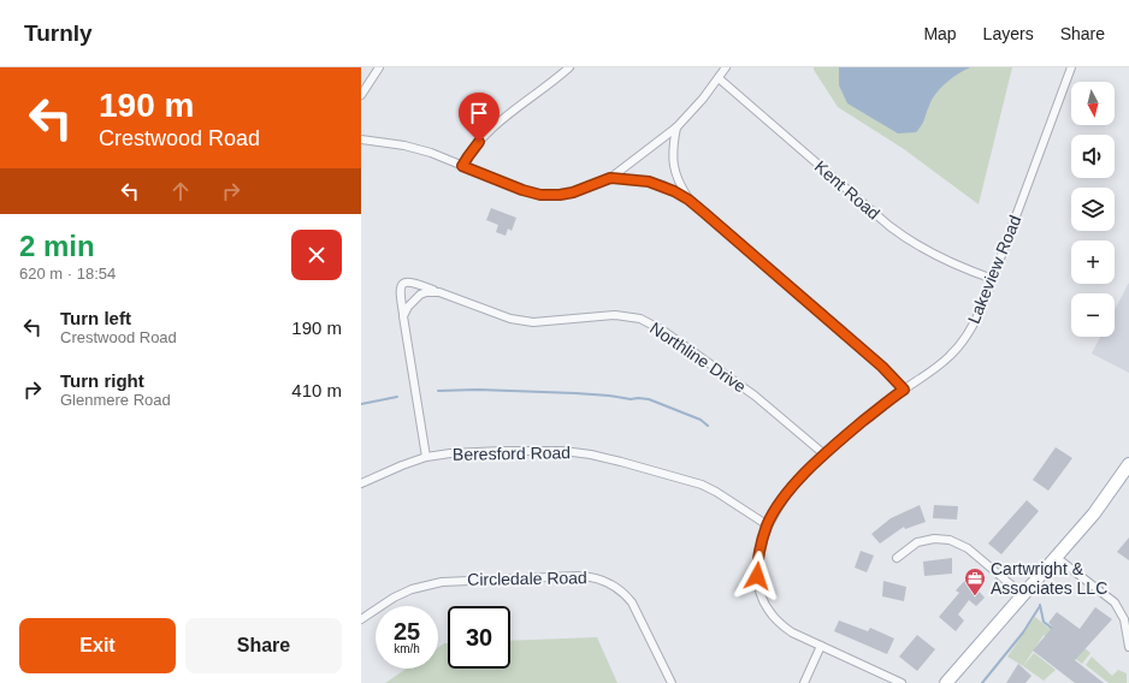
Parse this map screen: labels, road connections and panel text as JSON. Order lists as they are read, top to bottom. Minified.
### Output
{"streets":{"street":["Kent Road","Lakeview Road","Northline Drive","Beresford Road","Circledale Road"]},"crossings":[["Kent Road","Lakeview Road"],["Lakeview Road","Northline Drive"],["Lakeview Road","Beresford Road"],["Northline Drive","Beresford Road"]],"places":{"office":["Cartwright & Associates LLC"]},"north":"bottom","page":{"header":"Turnly","nav":["Map","Layers","Share"],"turn":["190 m","Crestwood Road"],"map_buttons":["+","−"],"heading":["2 min","620 m · 18:54"],"list":[{"name":"Turn left","note":"Crestwood Road","value":"190 m"},{"name":"Turn right","note":"Glenmere Road","value":"410 m"}],"speed":"25 km/h","limit":"30","buttons":["Exit","Share"]}}
